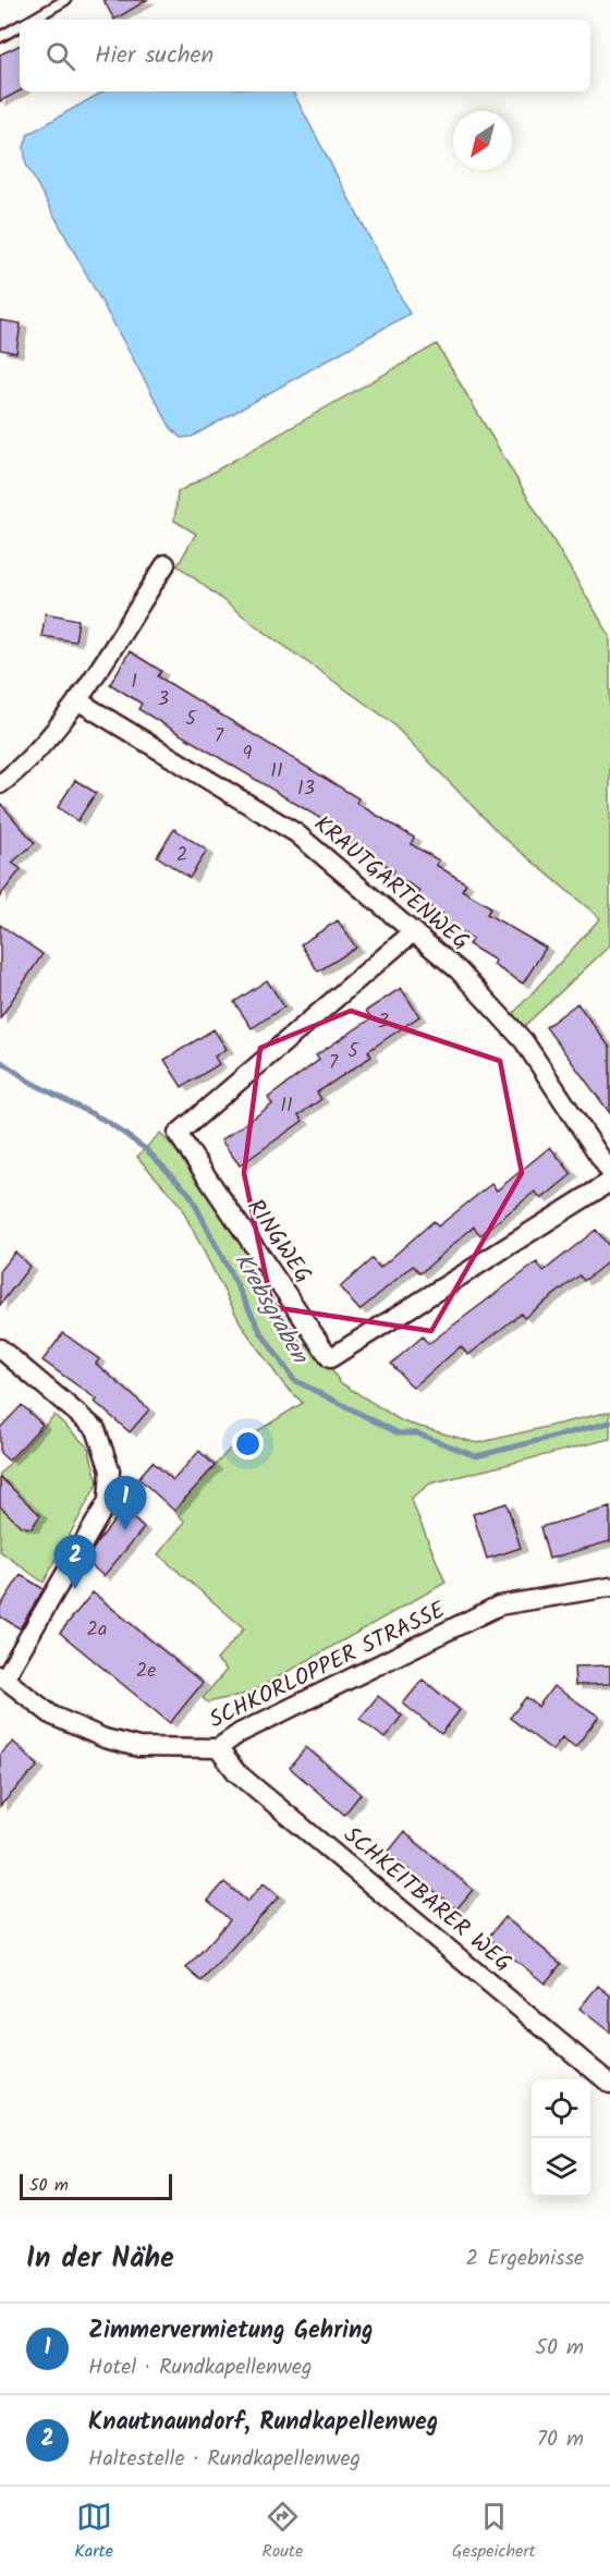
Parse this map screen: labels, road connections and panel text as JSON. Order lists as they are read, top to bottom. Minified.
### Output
{"streets":{"street":["KRAUTGARTENWEG","RINGWEG","SCHKORLOPPER STRASSE","SCHKEITBARER WEG"]},"crossings":[["KRAUTGARTENWEG","RINGWEG"],["SCHKORLOPPER STRASSE","SCHKEITBARER WEG"]],"water":["Krebsgraben"],"house_numbers":["1","3","5","7","9","11","13","2","3","5","7","11","2a","2e"],"scale_bar":"50 m","north":"bottom left","page":{"search":"Hier suchen","pins":["1","2"],"scale":"50 m","heading":["In der Nähe","2 Ergebnisse"],"list":[{"mark":"1","name":"Zimmervermietung Gehring","note":"Hotel · Rundkapellenweg","value":"50 m"},{"mark":"2","name":"Knautnaundorf, Rundkapellenweg","note":"Haltestelle · Rundkapellenweg","value":"70 m"}],"nav":["Karte","Route","Gespeichert"]}}
